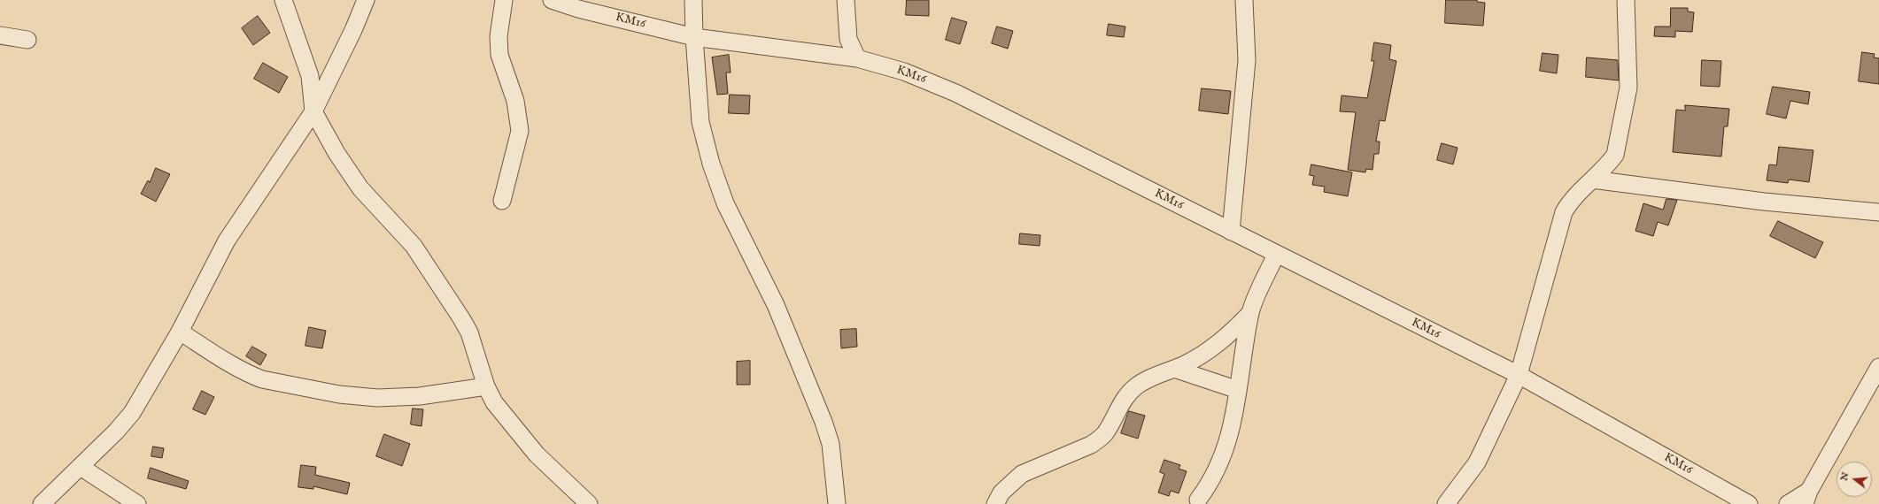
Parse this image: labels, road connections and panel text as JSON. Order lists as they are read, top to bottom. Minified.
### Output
{"streets":{"street":["KM16"]},"north":"left"}
